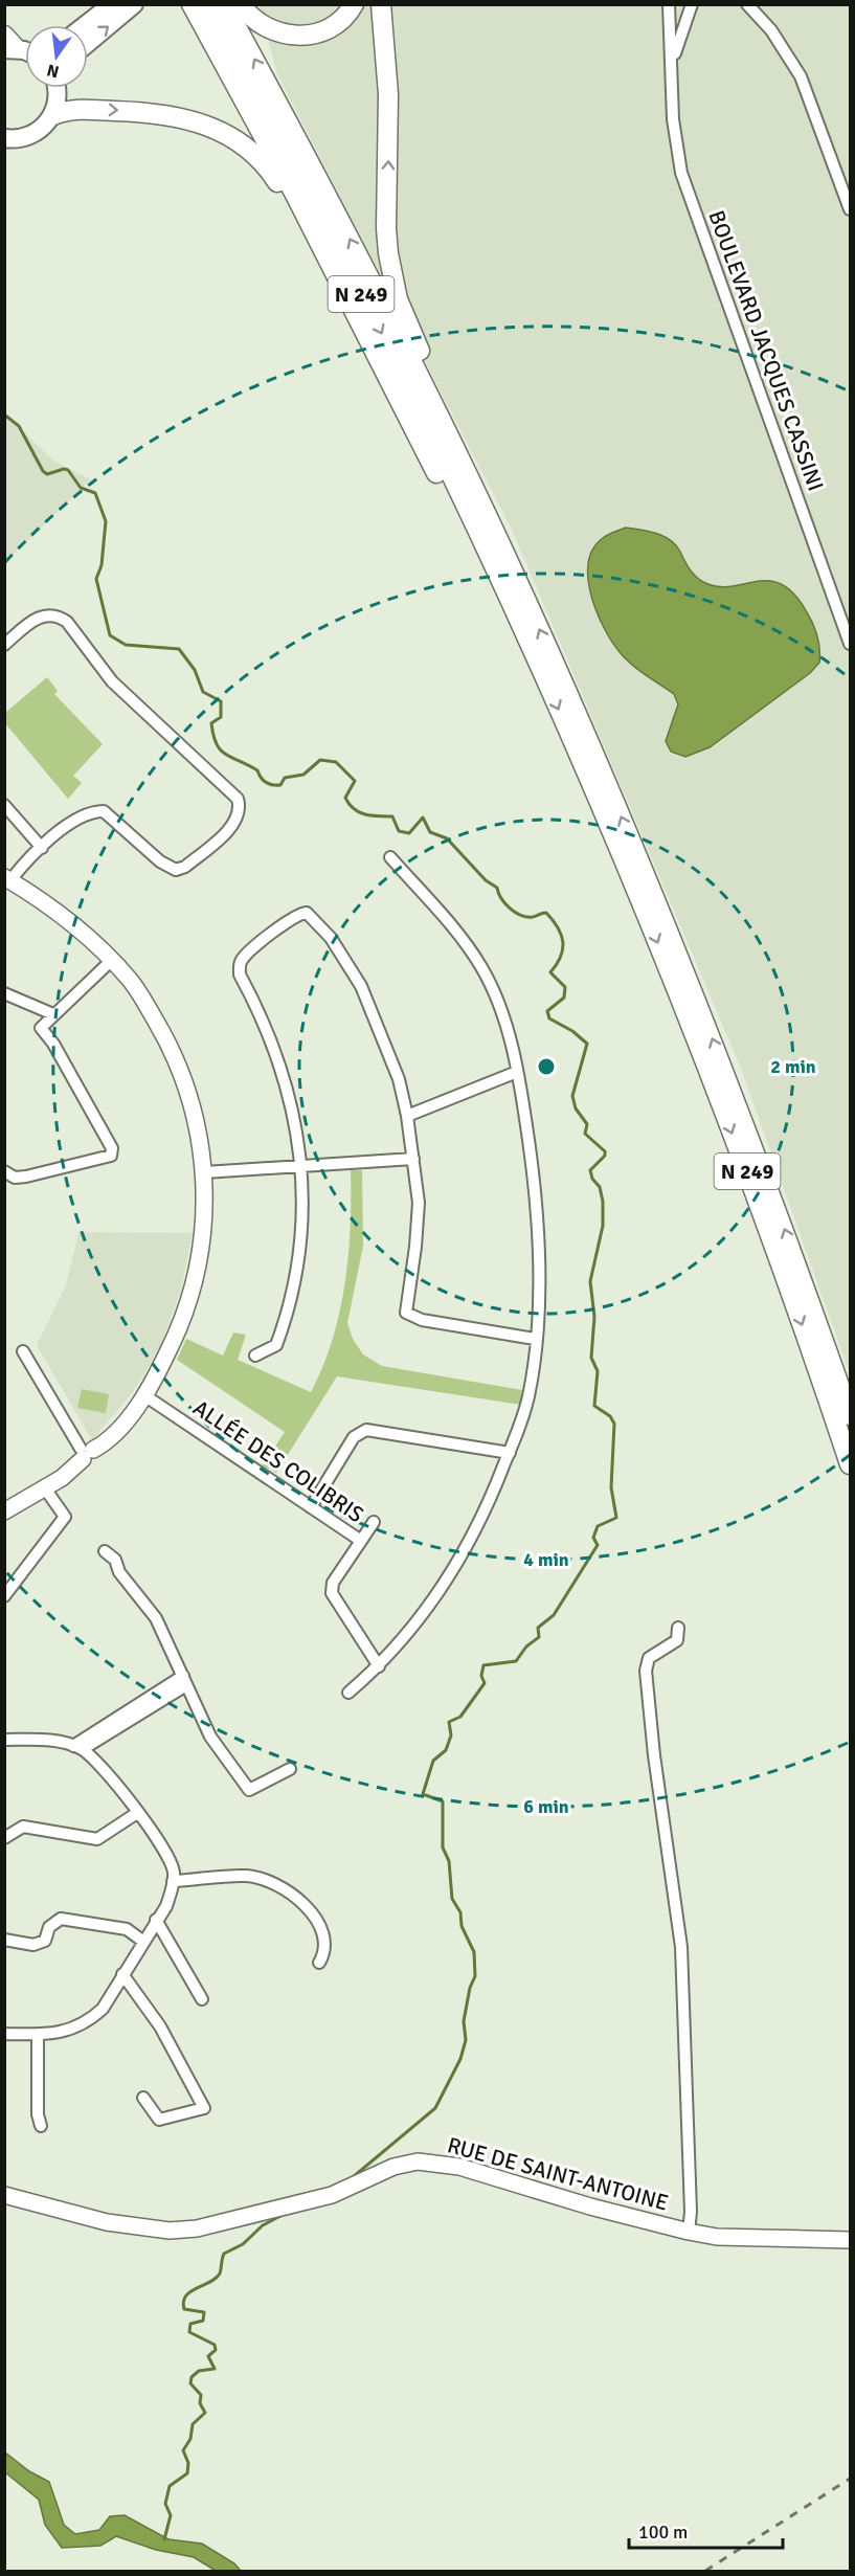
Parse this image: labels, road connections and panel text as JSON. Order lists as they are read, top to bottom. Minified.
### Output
{"streets":{"highway":["N 249"],"street":["BOULEVARD JACQUES CASSINI","ALLÉE DES COLIBRIS","RUE DE SAINT-ANTOINE"]},"scale_bar":"100 m","north":"bottom","rings":["2 min","4 min","6 min"]}
